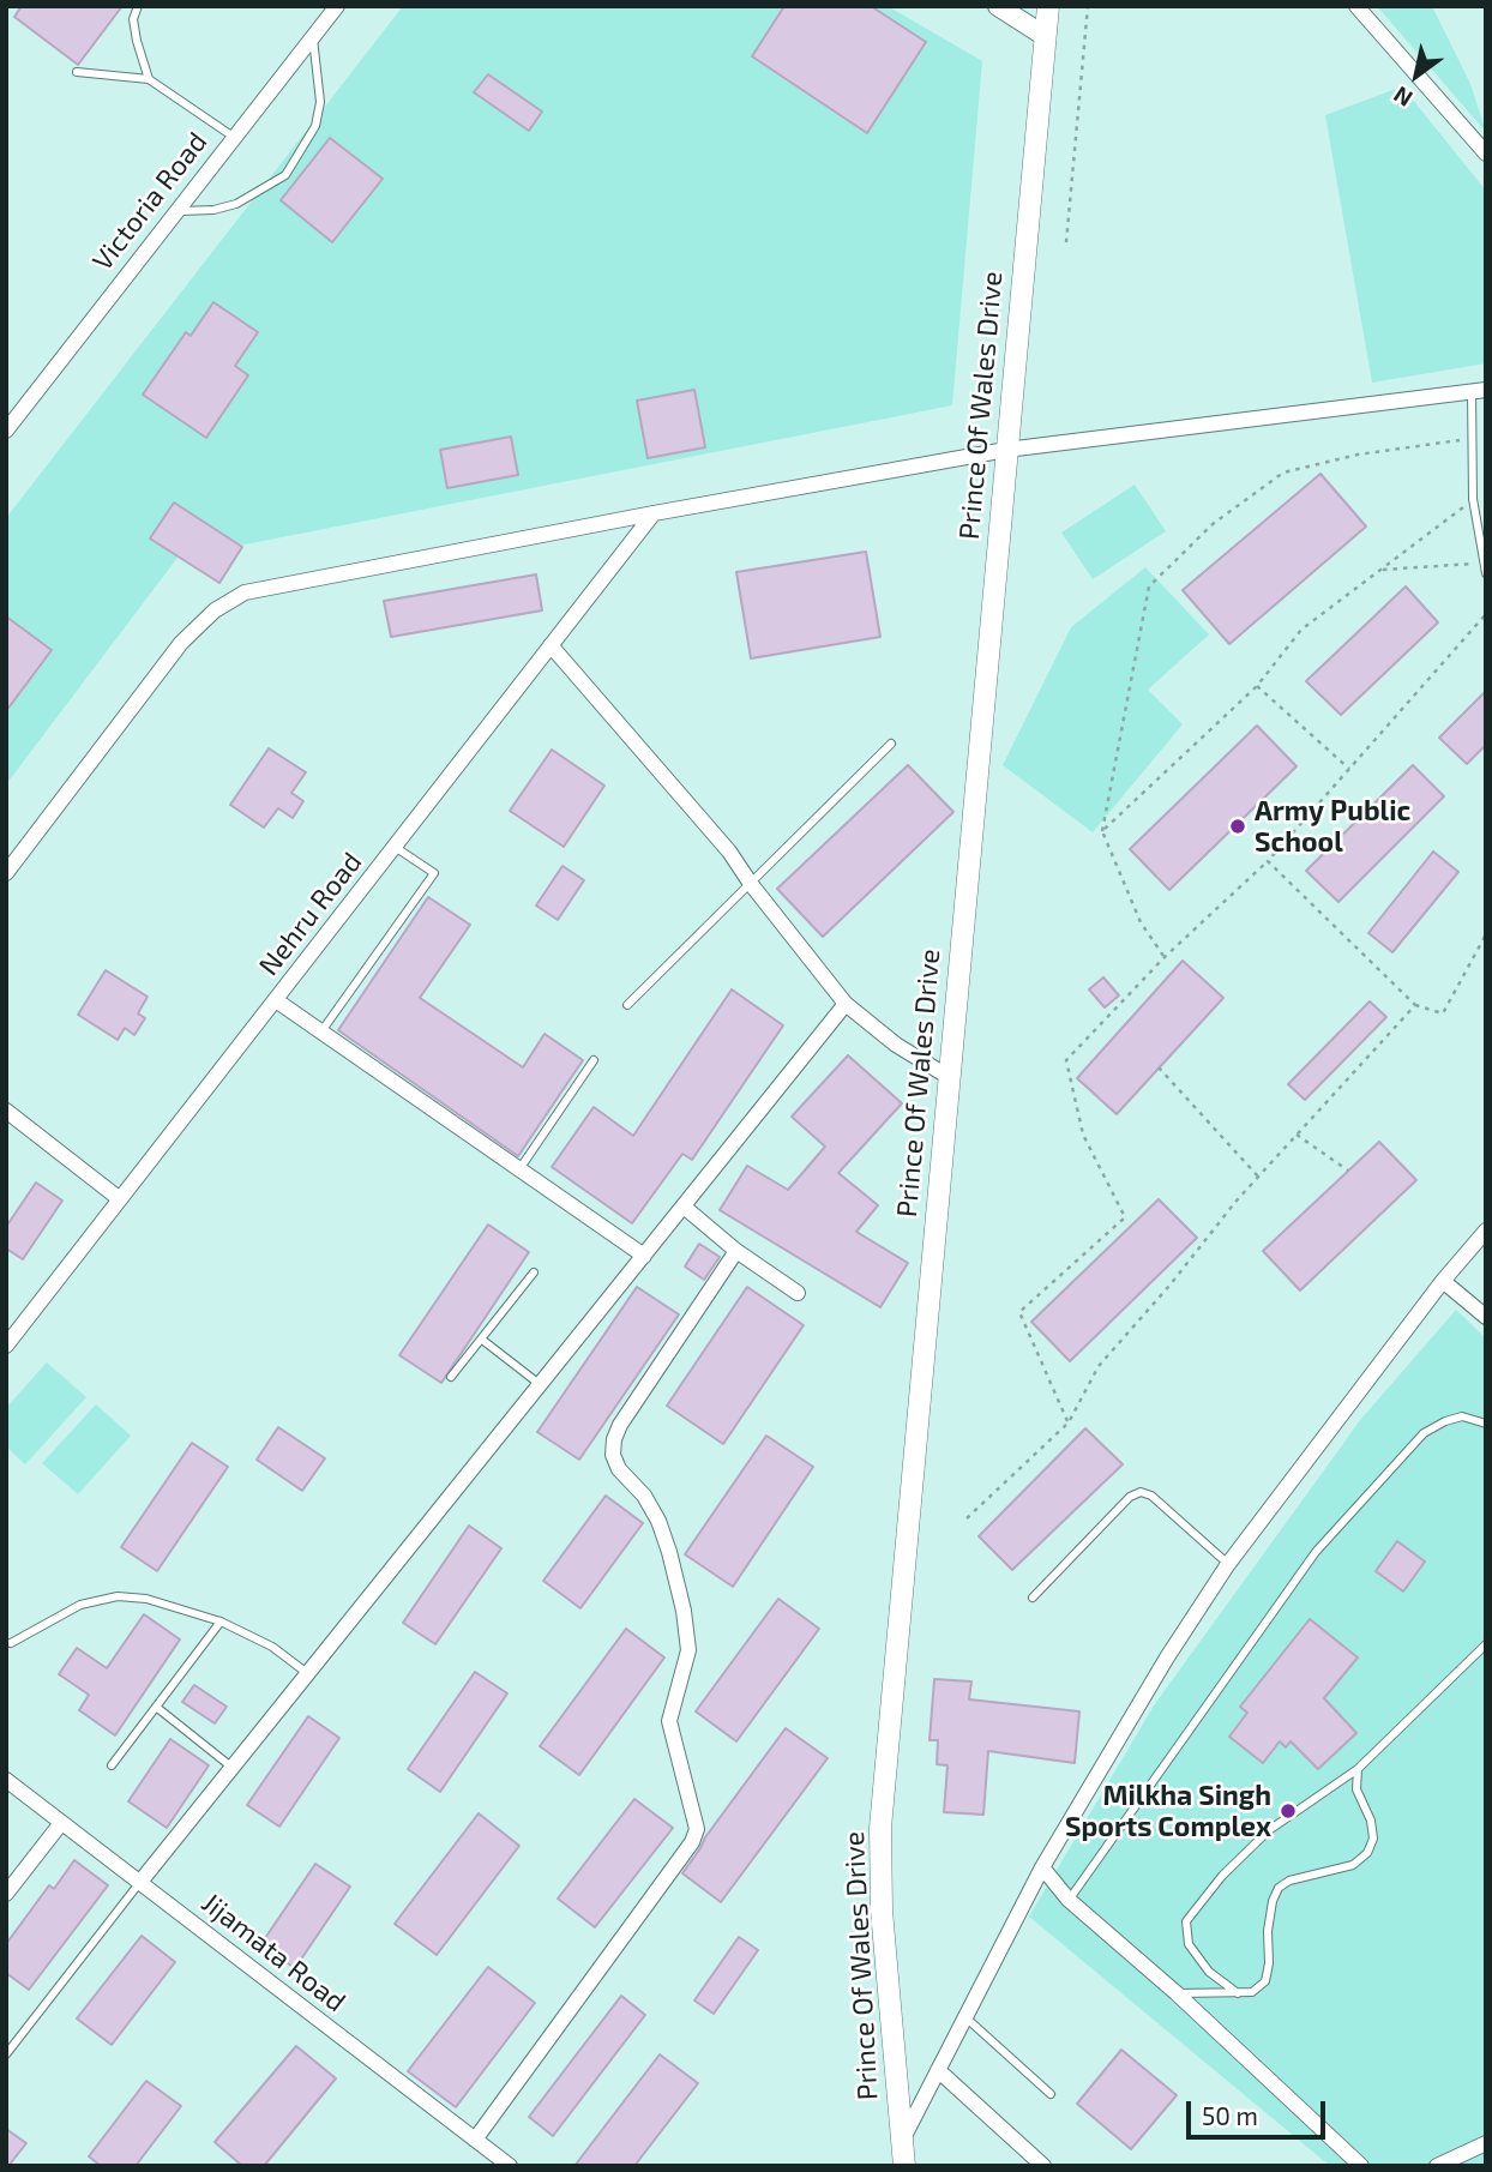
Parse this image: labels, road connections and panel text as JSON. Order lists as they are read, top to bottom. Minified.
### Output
{"streets":{"main road":["Prince Of Wales Drive"],"street":["Victoria Road","Nehru Road","Jijamata Road"]},"places":["Army Public School","Milkha Singh Sports Complex"],"scale_bar":"50 m","north":"bottom left"}
